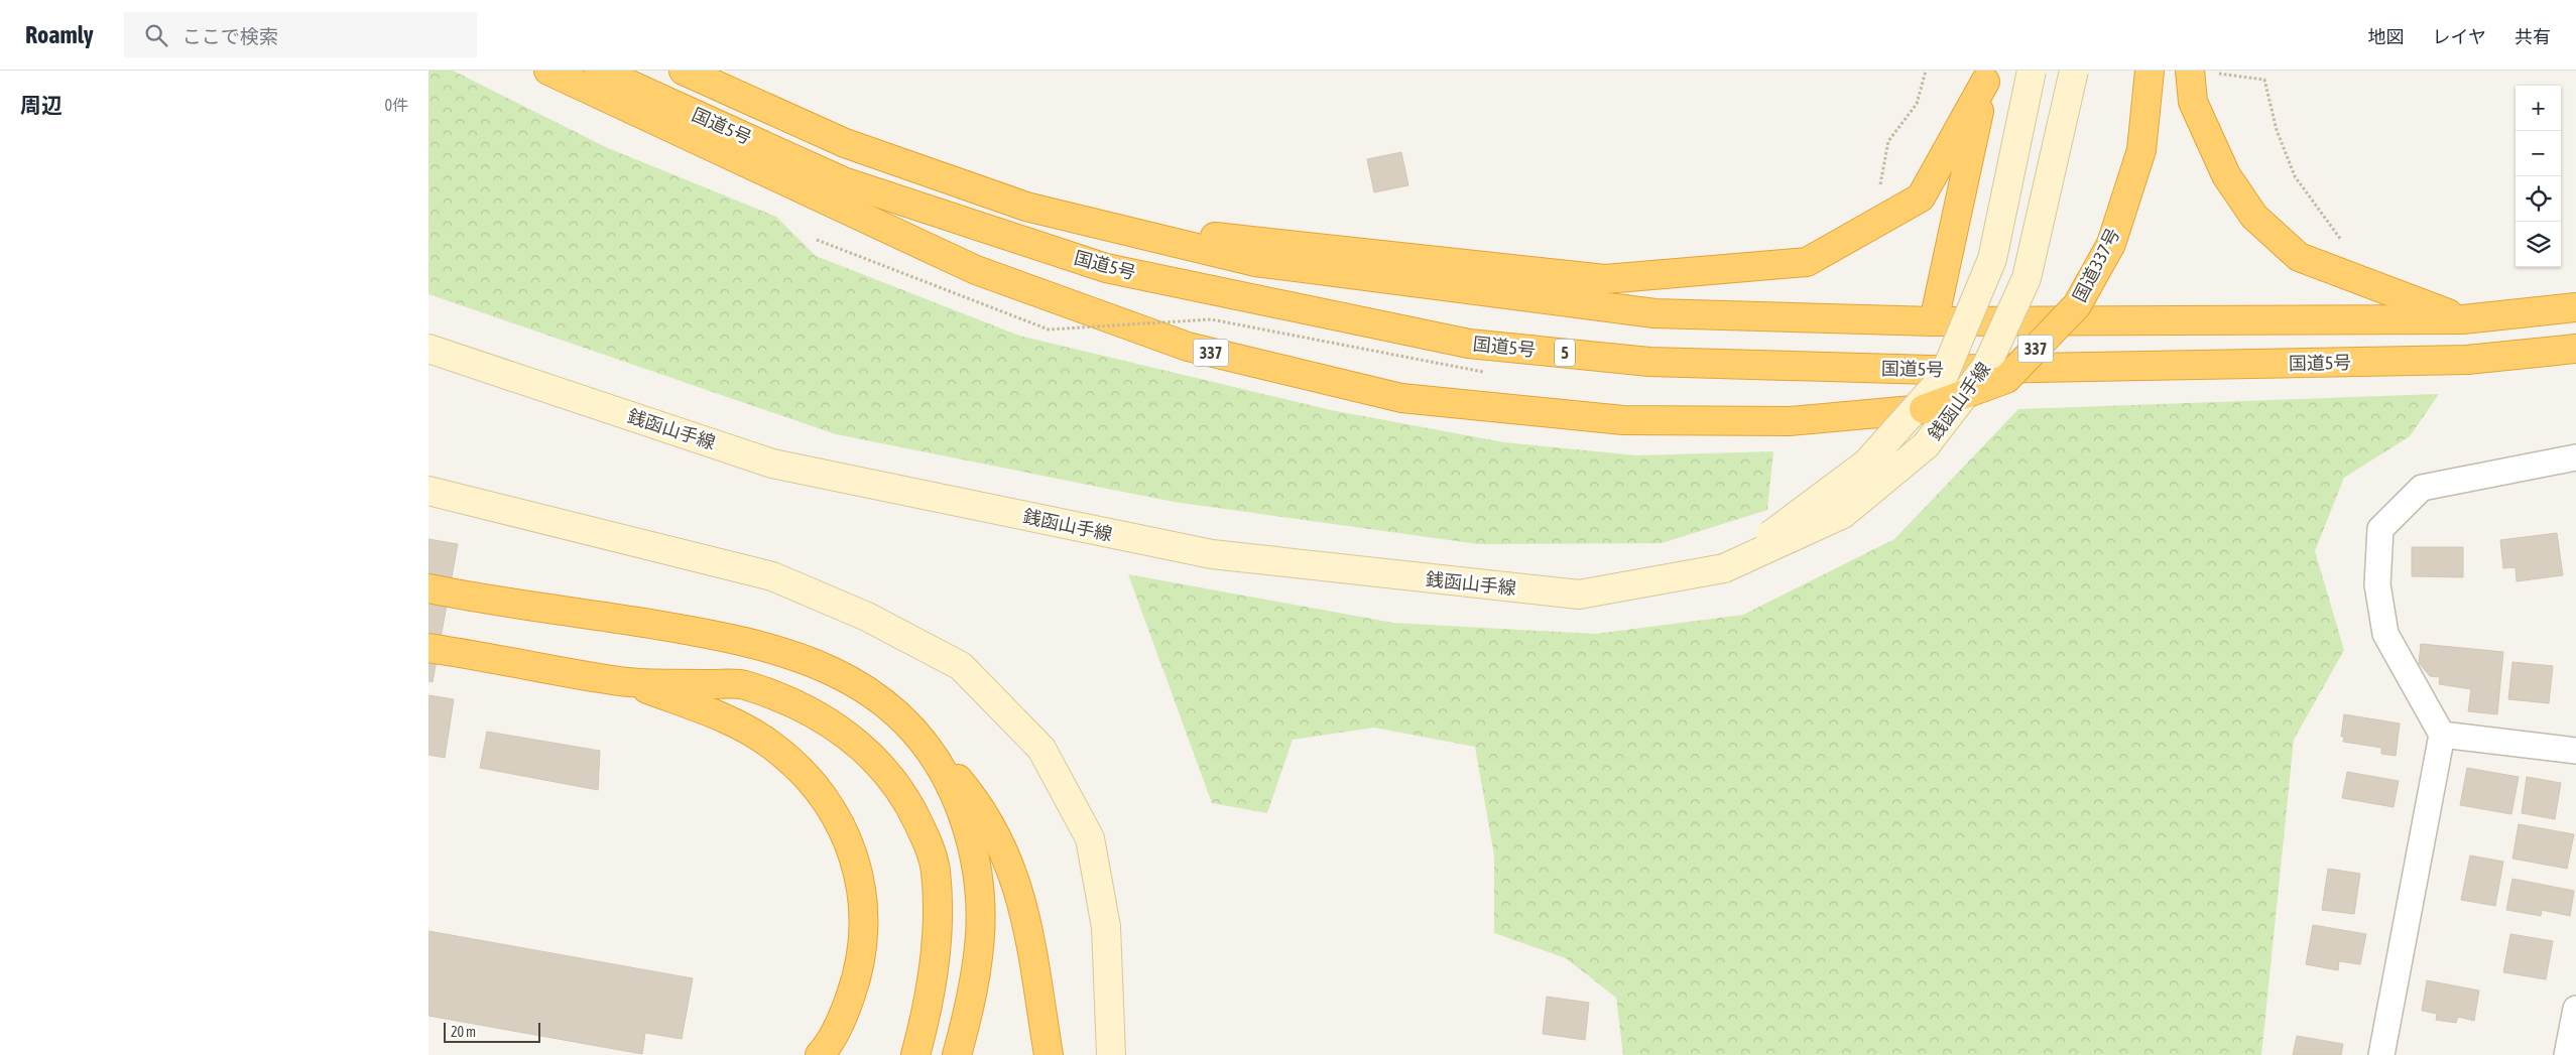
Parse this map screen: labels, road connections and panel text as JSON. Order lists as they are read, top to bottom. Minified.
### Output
{"streets":{"highway":["国道5号","国道337号","337","5"],"street":["銭函山手線"]},"scale_bar":"20 m","page":{"header":"Roamly","search":"ここで検索","nav":["地図","レイヤ","共有"],"heading":["周辺","0件"],"map_buttons":["+","−"],"scale":"20 m"}}
